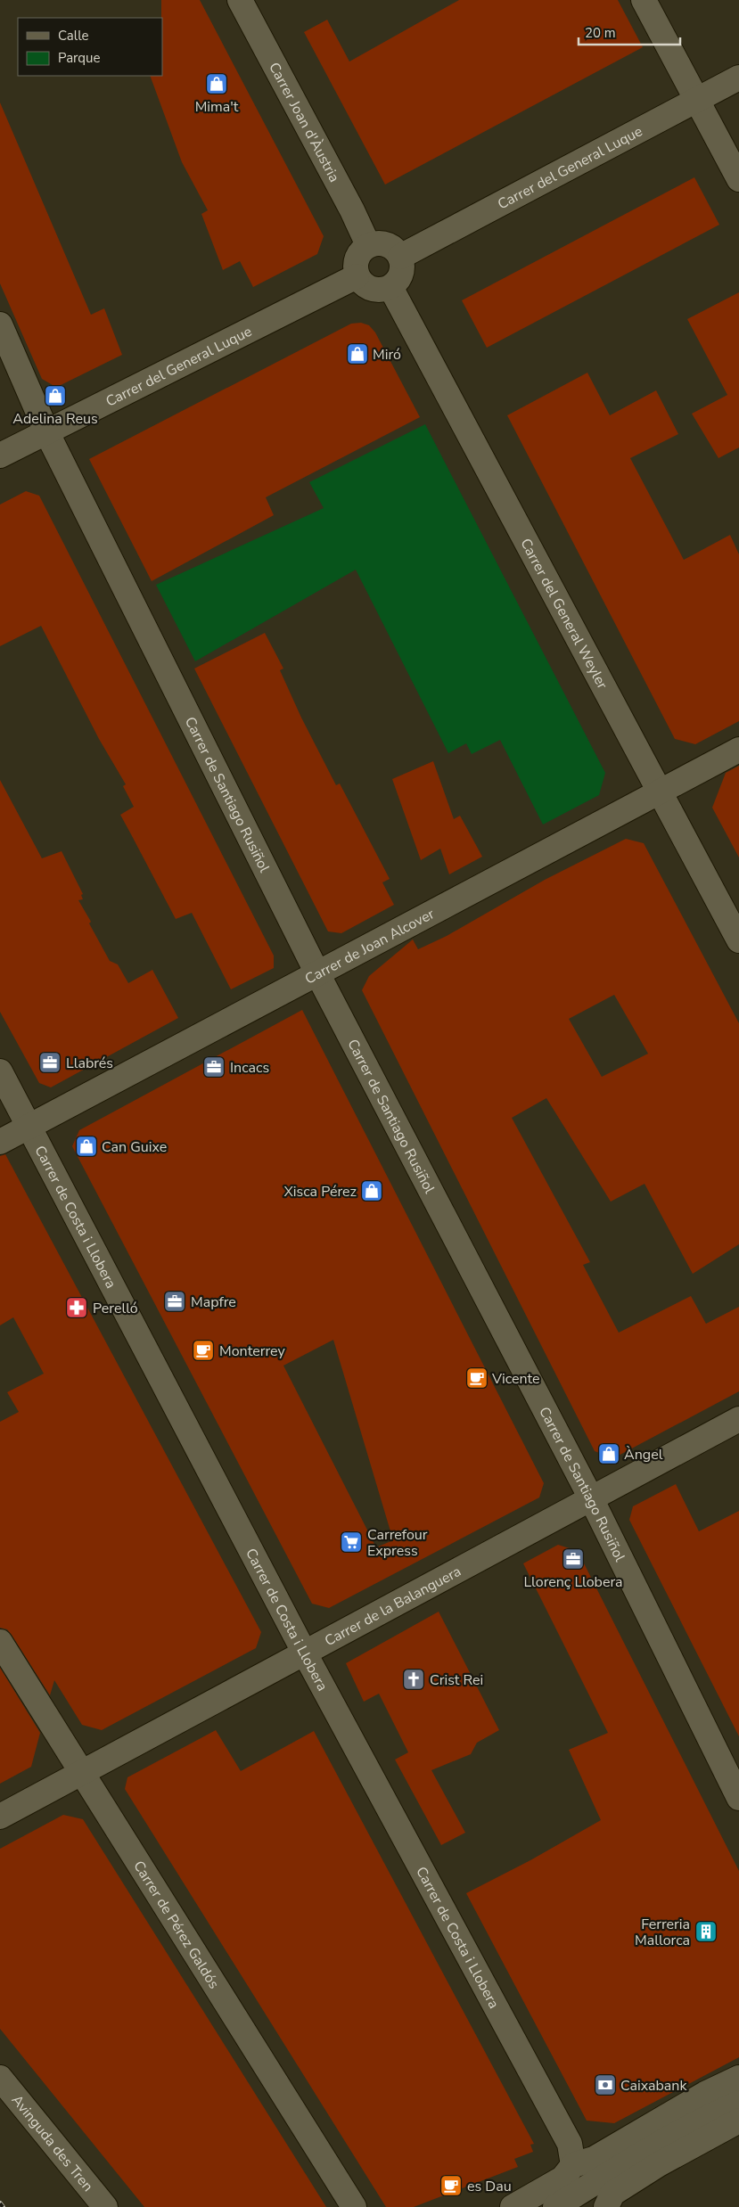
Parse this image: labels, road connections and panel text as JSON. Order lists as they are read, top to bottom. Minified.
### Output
{"streets":{"street":["Carrer Joan d'Àustria","Carrer del General Luque","Carrer del General Weyler","Carrer de Santiago Rusiñol","Carrer de Joan Alcover","Carrer de Costa i Llobera","Carrer de la Balanguera","Carrer de Pérez Galdós","Avinguda des Tren"]},"crossings":[["Carrer Joan d'Àustria","Carrer del General Luque"],["Carrer Joan d'Àustria","Carrer del General Weyler"],["Carrer del General Luque","Carrer del General Weyler"],["Carrer del General Luque","Carrer de Santiago Rusiñol"],["Carrer del General Weyler","Carrer de Joan Alcover"],["Carrer de Santiago Rusiñol","Carrer de Joan Alcover"],["Carrer de Santiago Rusiñol","Carrer de la Balanguera"],["Carrer de Joan Alcover","Carrer de Costa i Llobera"],["Carrer de Costa i Llobera","Carrer de la Balanguera"],["Carrer de la Balanguera","Carrer de Pérez Galdós"]],"places":{"shop":["Mima't","Miró","Adelina Reus","Can Guixe","Xisca Pérez","Àngel"],"office":["Llabrés","Incacs","Mapfre","Llorenç Llobera"],"pharmacy":["Perelló"],"cafe":["Monterrey","Vicente","es Dau"],"supermarket":["Carrefour Express"],"church":["Crist Rei"],"building":["Ferreria Mallorca"],"bank":["Caixabank"]},"legend":["Calle","Parque"],"scale_bar":"20 m"}
